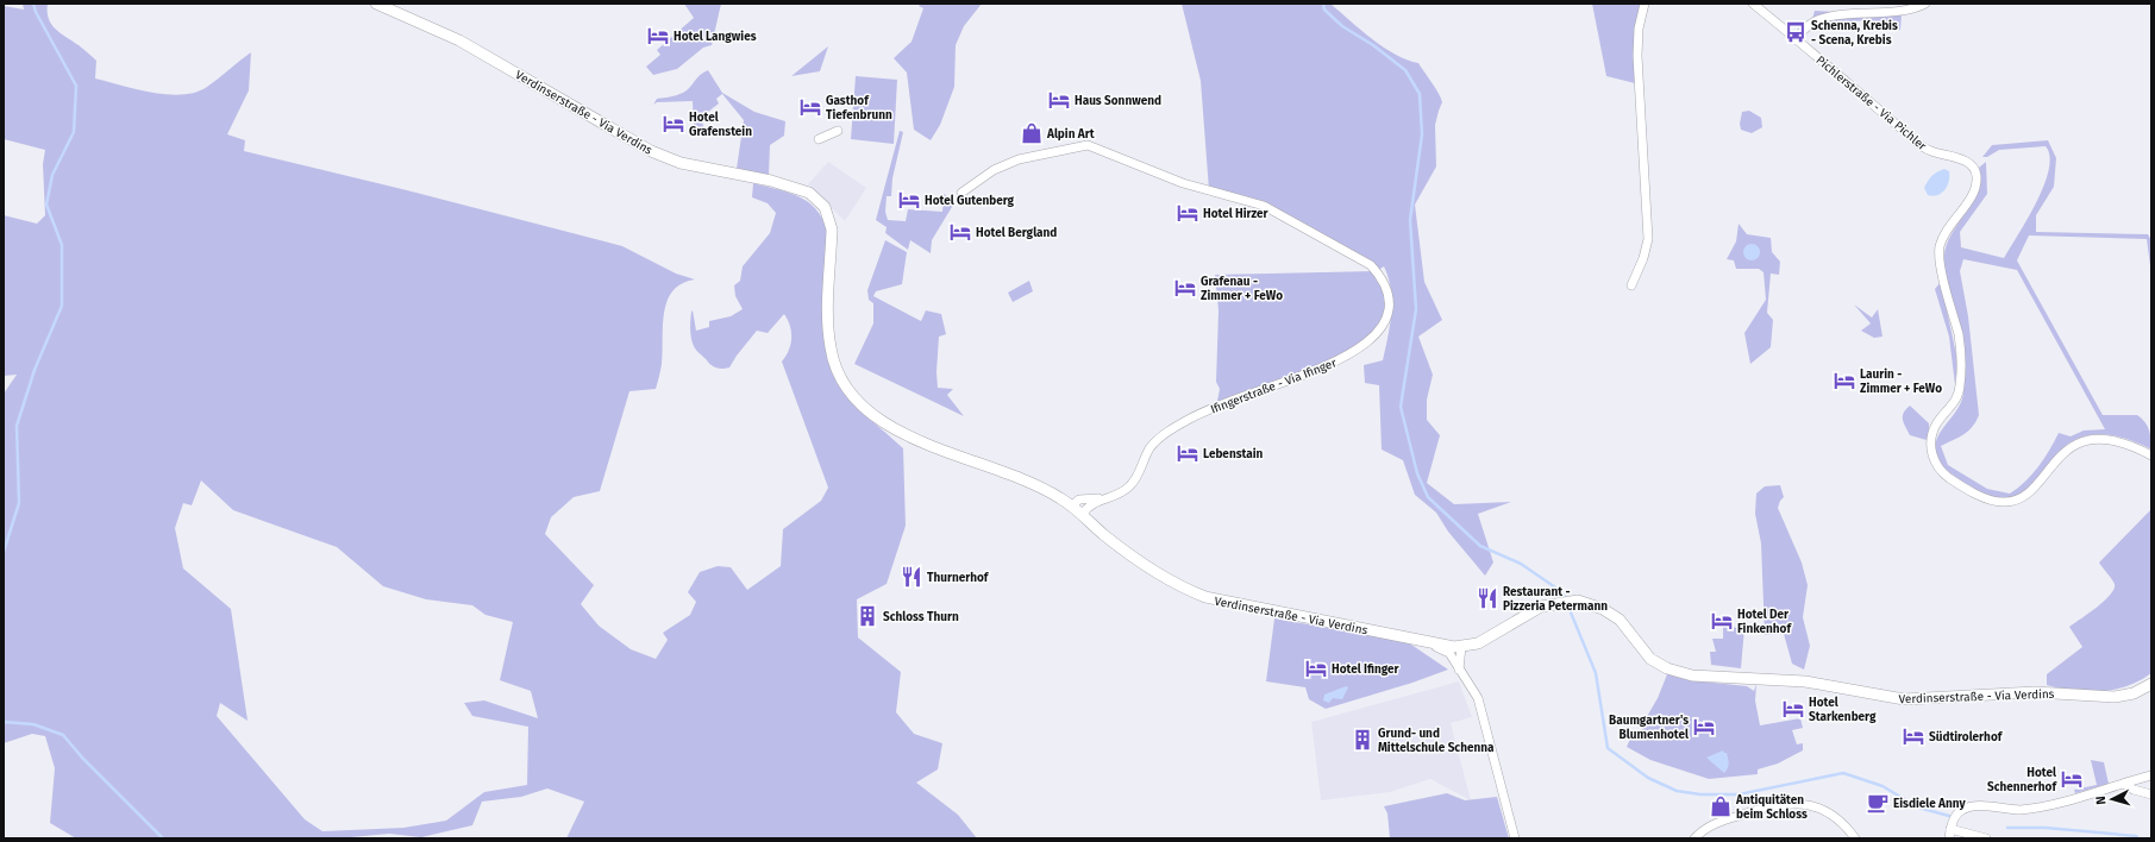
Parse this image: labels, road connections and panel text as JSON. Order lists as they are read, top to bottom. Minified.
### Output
{"streets":{"street":["Pichlerstraße - Via Pichler","Verdinserstraße - Via Verdins","Ifingerstraße - Via Ifinger"]},"crossings":[["Verdinserstraße - Via Verdins","Ifingerstraße - Via Ifinger"]],"places":{"bus stop":["Schenna, Krebis - Scena, Krebis"],"hotel":["Hotel Langwies","Haus Sonnwend","Gasthof Tiefenbrunn","Hotel Grafenstein","Hotel Gutenberg","Hotel Hirzer","Hotel Bergland","Grafenau - Zimmer + FeWo","Laurin - Zimmer + FeWo","Lebenstain","Hotel Der Finkenhof","Hotel Ifinger","Hotel Starkenberg","Baumgartner's Blumenhotel","Südtirolerhof","Hotel Schennerhof"],"shop":["Alpin Art","Antiquitäten beim Schloss"],"restaurant":["Thurnerhof","Restaurant - Pizzeria Petermann"],"building":["Schloss Thurn","Grund- und Mittelschule Schenna"],"cafe":["Eisdiele Anny"]},"north":"left"}
